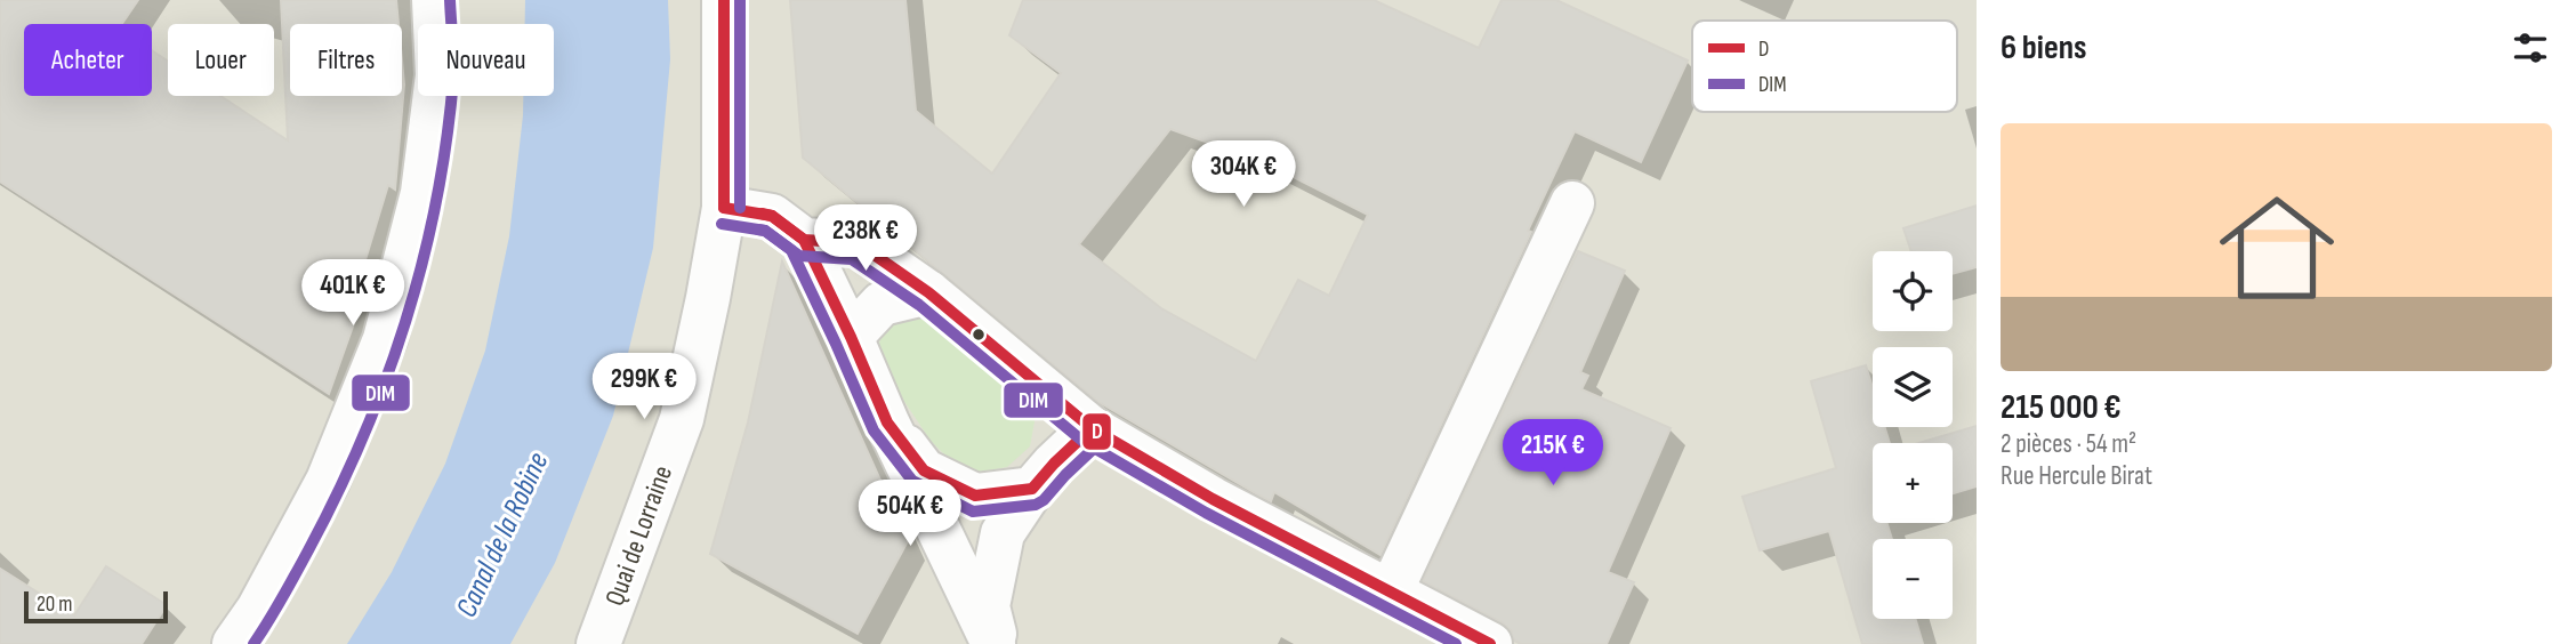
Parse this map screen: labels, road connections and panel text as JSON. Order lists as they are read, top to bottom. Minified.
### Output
{"streets":{"street":["Quai de Lorraine"]},"water":["Canal de la Robine"],"lines":["transit line D","transit line DIM"],"legend":["D","DIM"],"scale_bar":"20 m","page":{"heading":"6 biens","chip":["Acheter","Louer","Filtres","Nouveau"],"list":[{"name":"215 000 €","note":"2 pièces · 54 m² · Rue Hercule Birat"}],"price":["304K €","238K €","401K €","299K €","215K €","504K €"],"map_buttons":["+","−"],"scale":"20 m"}}
